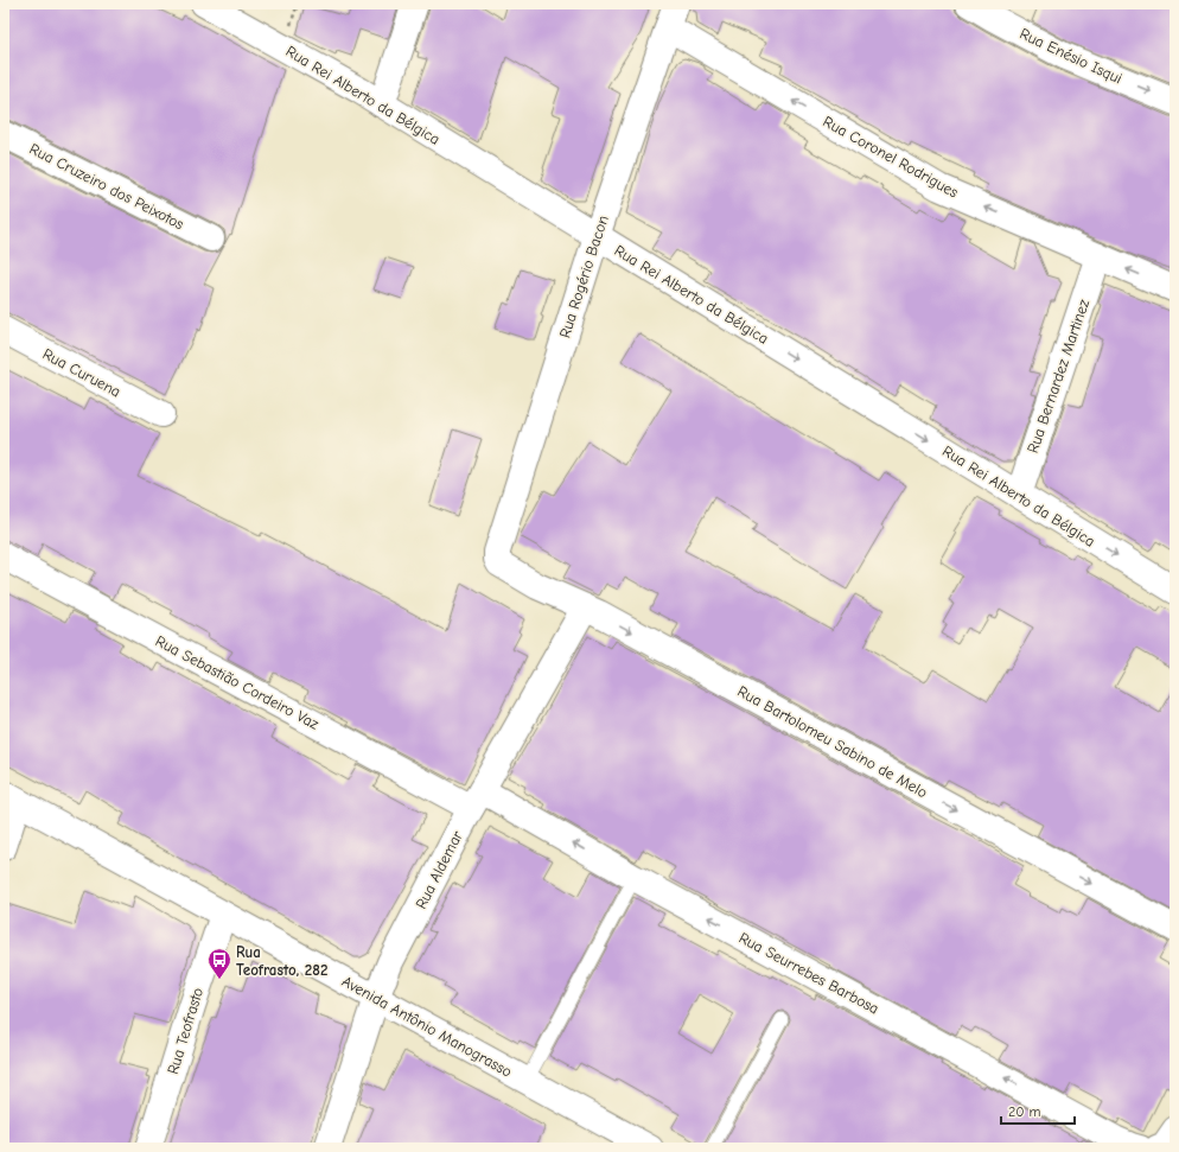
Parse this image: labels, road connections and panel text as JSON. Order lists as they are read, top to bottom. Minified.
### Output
{"streets":{"street":["Rua Enésio Isqui","Rua Rei Alberto da Bélgica","Rua Coronel Rodrigues","Rua Cruzeiro dos Peixotos","Rua Rogério Bacon","Rua Curuena","Rua Bernardez Martinez","Rua Sebastião Cordeiro Vaz","Rua Bartolomeu Sabino de Melo","Rua Aldemar","Rua Seurrebes Barbosa","Avenida Antônio Manograsso","Rua Teofrasto"]},"crossings":[["Rua Rei Alberto da Bélgica","Rua Rogério Bacon"],["Rua Rei Alberto da Bélgica","Rua Bernardez Martinez"],["Rua Coronel Rodrigues","Rua Rogério Bacon"],["Rua Coronel Rodrigues","Rua Bernardez Martinez"],["Rua Rogério Bacon","Rua Bartolomeu Sabino de Melo"],["Rua Sebastião Cordeiro Vaz","Rua Aldemar"],["Rua Sebastião Cordeiro Vaz","Rua Seurrebes Barbosa"],["Rua Bartolomeu Sabino de Melo","Rua Aldemar"],["Rua Aldemar","Rua Seurrebes Barbosa"],["Rua Aldemar","Avenida Antônio Manograsso"],["Avenida Antônio Manograsso","Rua Teofrasto"]],"one_way":["Rua Enésio Isqui","Rua Rei Alberto da Bélgica","Rua Coronel Rodrigues","Rua Bartolomeu Sabino de Melo","Rua Seurrebes Barbosa"],"places":{"bus stop":["Rua Teofrasto, 282"]},"scale_bar":"20 m"}
